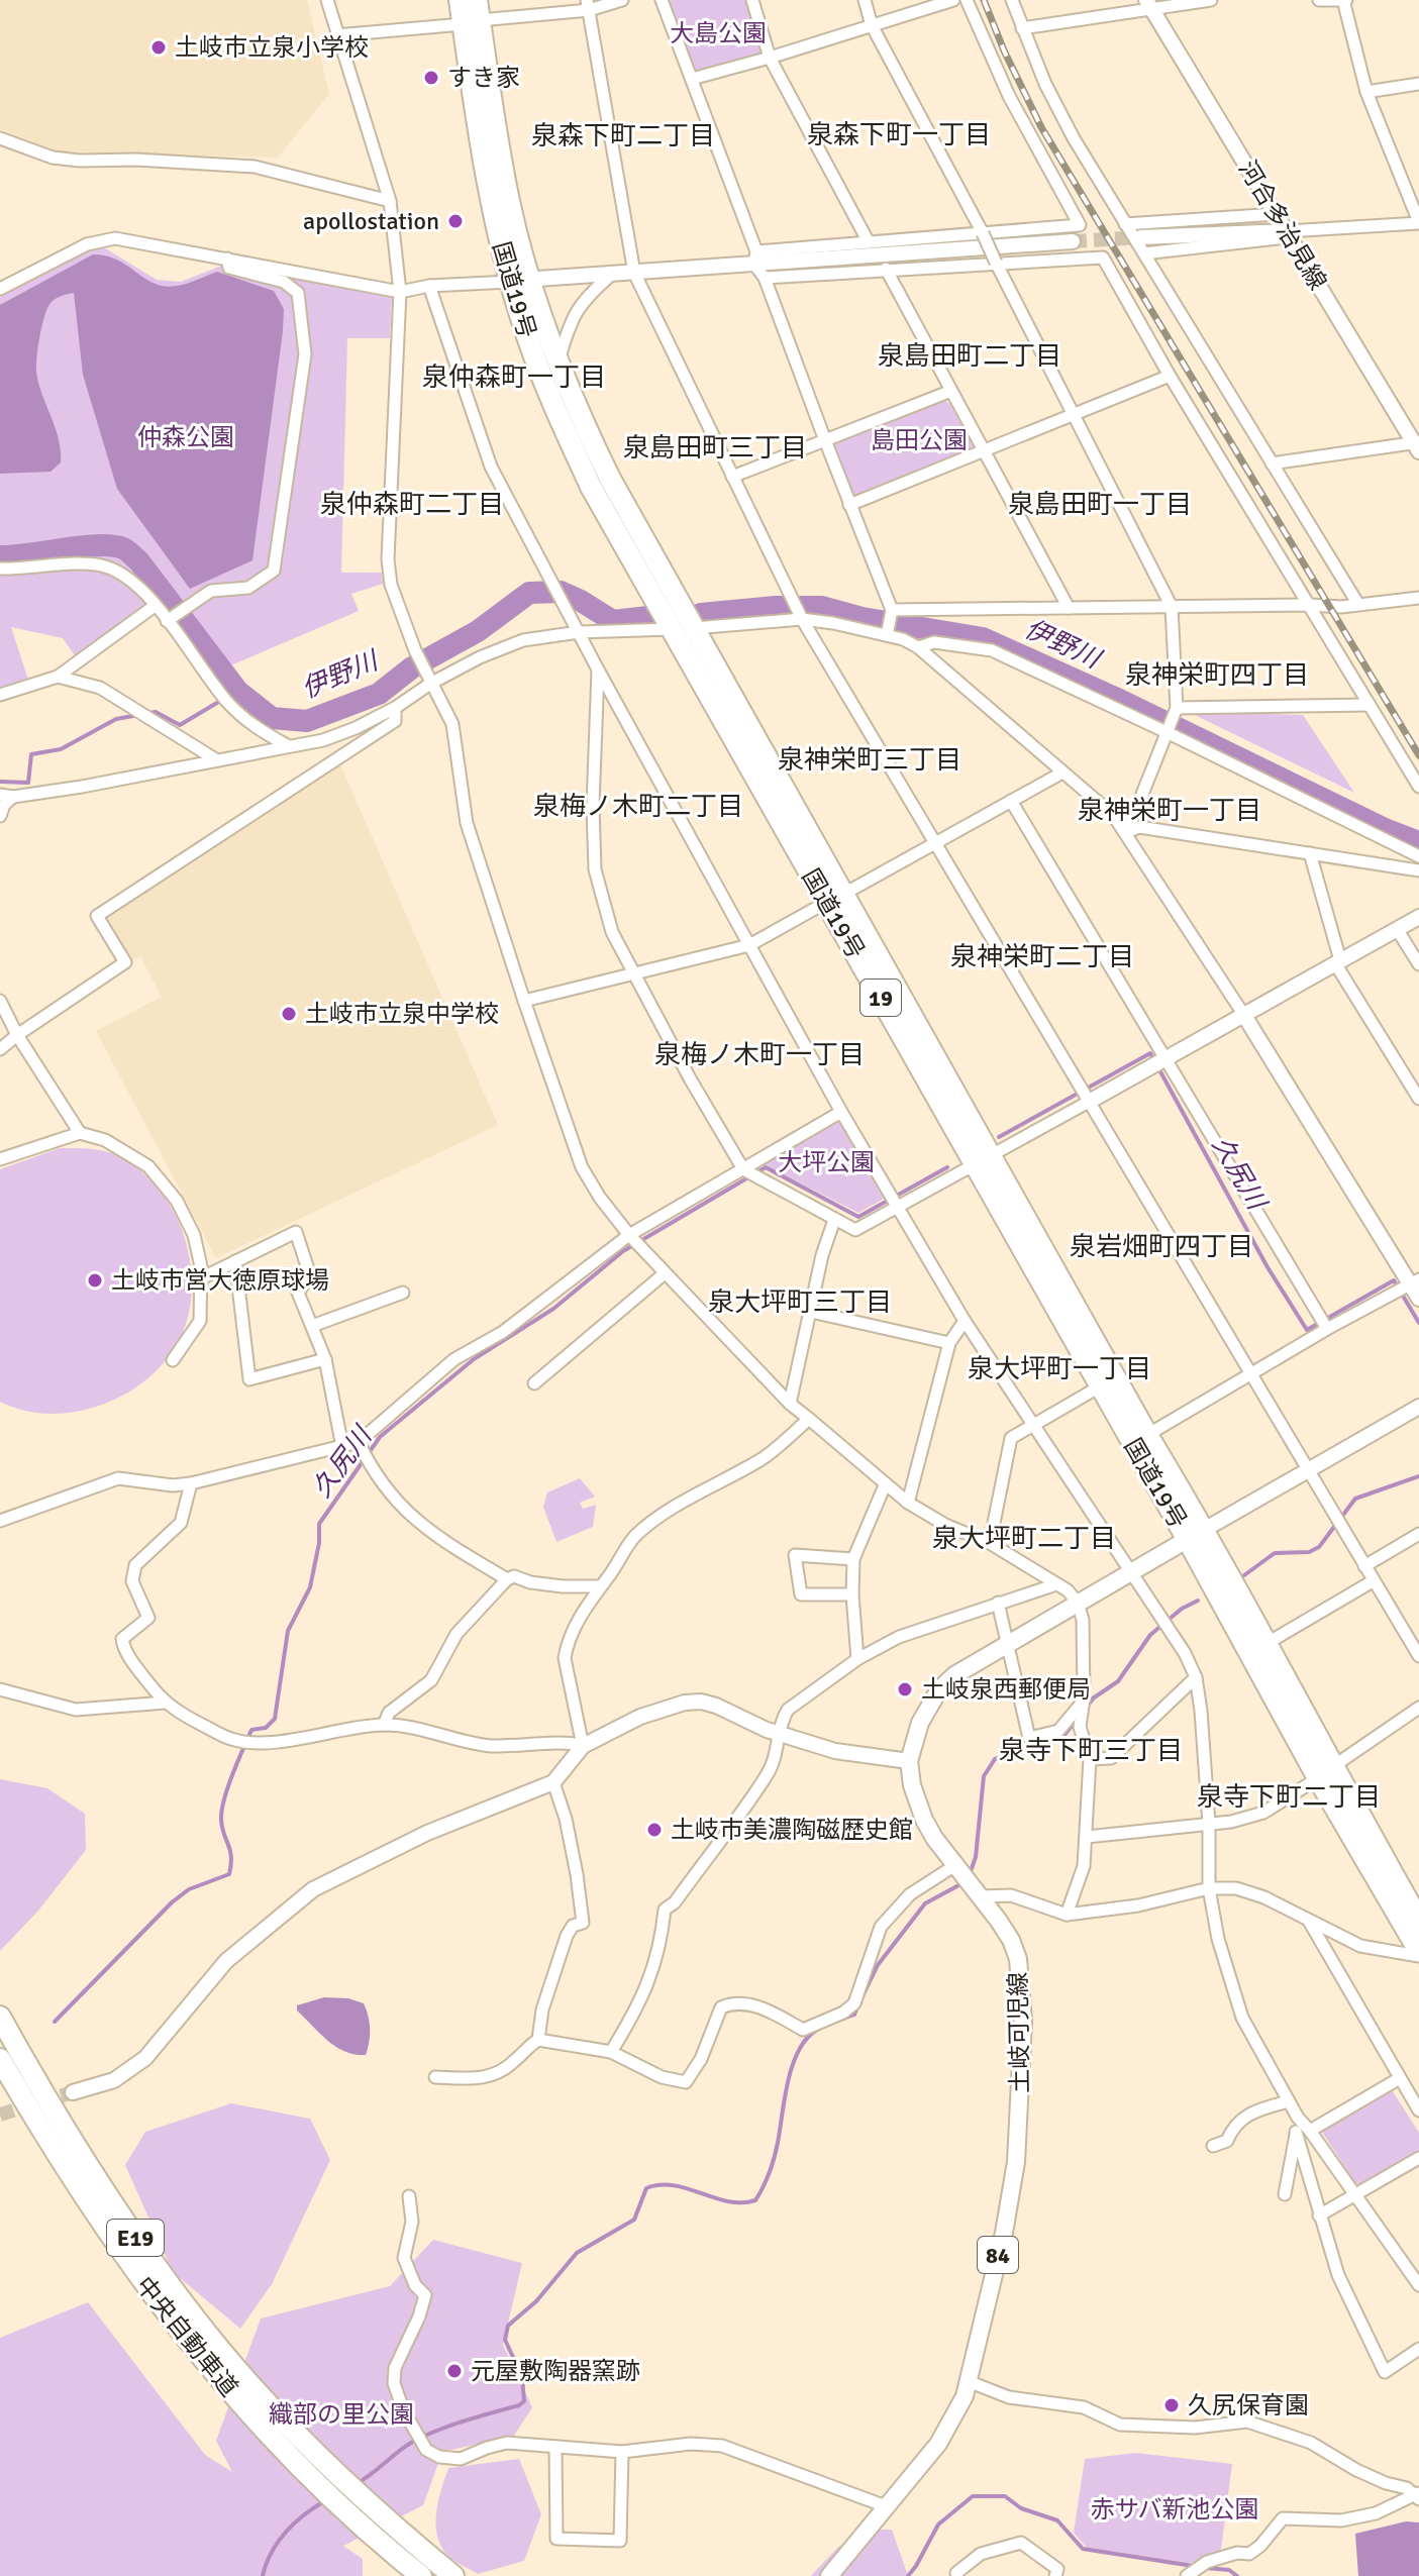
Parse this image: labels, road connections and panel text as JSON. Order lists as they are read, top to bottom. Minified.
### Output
{"streets":{"highway":["国道19号","19","E19","中央自動車道"],"main road":["土岐可児線","84"],"street":["河合多治見線"]},"crossings":[["国道19号","土岐可児線"]],"districts":["泉森下町一丁目","泉森下町二丁目","泉島田町二丁目","泉仲森町一丁目","泉島田町三丁目","泉仲森町二丁目","泉島田町一丁目","泉神栄町四丁目","泉神栄町三丁目","泉梅ノ木町二丁目","泉神栄町一丁目","泉神栄町二丁目","泉梅ノ木町一丁目","泉岩畑町四丁目","泉大坪町三丁目","泉大坪町一丁目","泉大坪町二丁目","泉寺下町三丁目","泉寺下町二丁目"],"water":["伊野川","久尻川"],"parks":["大島公園","仲森公園","島田公園","大坪公園","織部の里公園","赤サバ新池公園"],"places":["土岐市立泉小学校","すき家","apollostation","土岐市立泉中学校","土岐市営大徳原球場","土岐泉西郵便局","土岐市美濃陶磁歴史館","元屋敷陶器窯跡","久尻保育園"]}
